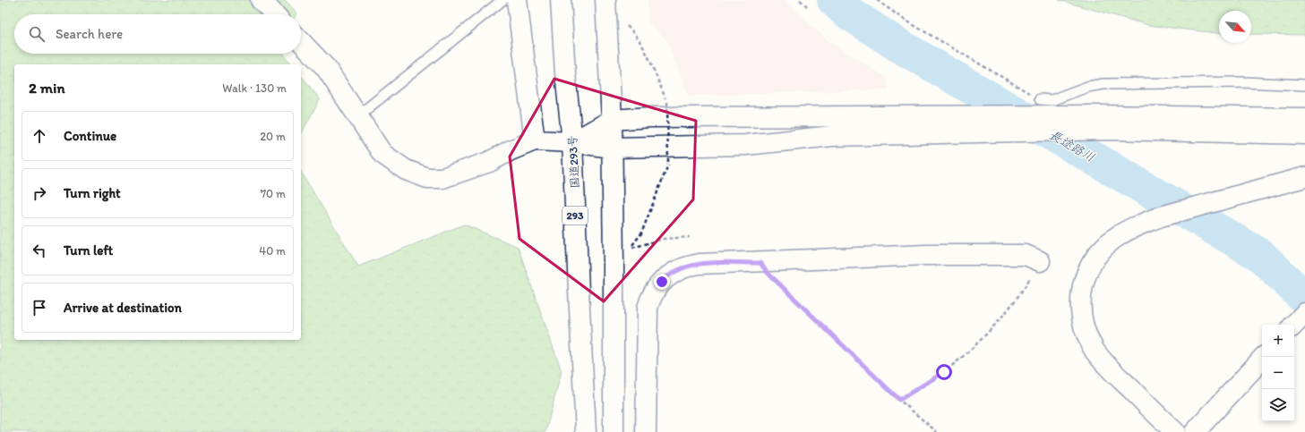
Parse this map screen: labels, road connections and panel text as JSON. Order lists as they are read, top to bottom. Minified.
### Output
{"streets":{"main road":["国道293号","293"]},"water":["長途路川"],"north":"bottom right","page":{"search":"Search here","heading":["2 min","Walk · 130 m"],"list":[["Continue","20 m"],["Turn right","70 m"],["Turn left","40 m"],"Arrive at destination"],"map_buttons":["+","−"]}}
